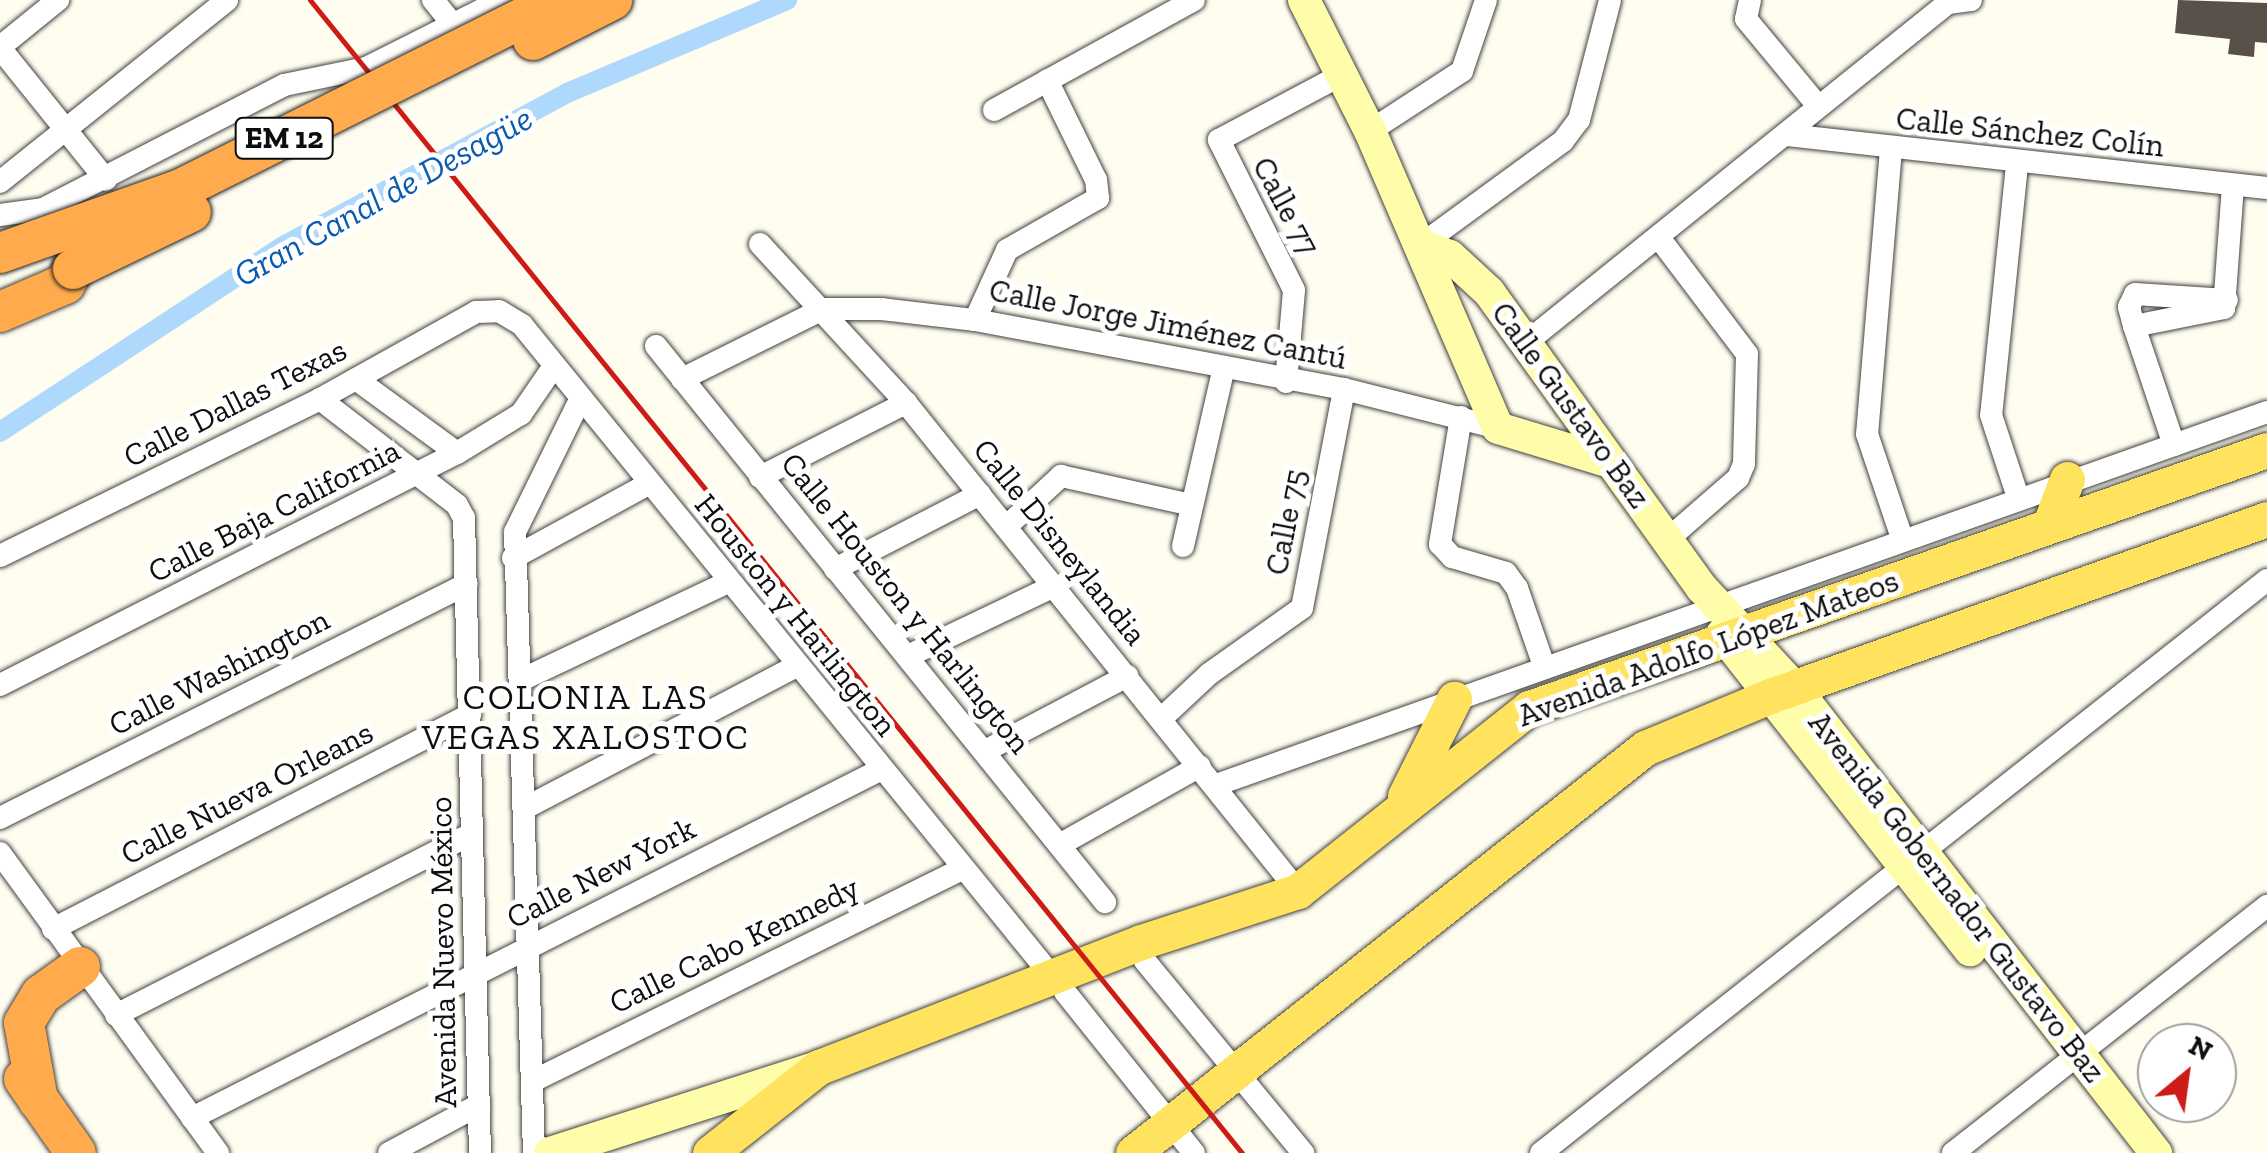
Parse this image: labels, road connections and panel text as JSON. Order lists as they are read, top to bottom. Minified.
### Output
{"streets":{"highway":["EM 12"],"main road":["Avenida Adolfo López Mateos"],"street":["Calle Sánchez Colín","Calle 77","Calle Jorge Jiménez Cantú","Calle Dallas Texas","Calle Gustavo Baz","Calle Baja California","Calle 75","Calle Disneylandia","Calle Houston y Harlington","Houston y Harlington","Calle Washington","Calle Nueva Orleans","Calle New York","Avenida Gobernador Gustavo Baz","Calle Cabo Kennedy","Avenida Nuevo México"]},"crossings":[["Calle 77","Calle Jorge Jiménez Cantú"],["Calle 77","Calle Gustavo Baz"],["Calle Jorge Jiménez Cantú","Calle Gustavo Baz"],["Calle Jorge Jiménez Cantú","Calle 75"],["Calle Jorge Jiménez Cantú","Calle Disneylandia"],["Calle Dallas Texas","Houston y Harlington"],["Calle Dallas Texas","Avenida Nuevo México"],["Calle Gustavo Baz","Avenida Adolfo López Mateos"],["Calle Gustavo Baz","Avenida Gobernador Gustavo Baz"],["Calle Baja California","Houston y Harlington"],["Calle Baja California","Avenida Nuevo México"],["Calle 75","Calle Disneylandia"],["Calle Disneylandia","Avenida Adolfo López Mateos"],["Houston y Harlington","Calle New York"],["Houston y Harlington","Calle Cabo Kennedy"],["Avenida Adolfo López Mateos","Avenida Gobernador Gustavo Baz"],["Calle Washington","Avenida Nuevo México"],["Calle Nueva Orleans","Avenida Nuevo México"],["Calle New York","Avenida Nuevo México"]],"districts":["COLONIA LAS VEGAS XALOSTOC"],"water":["Gran Canal de Desagüe"],"north":"top right"}
